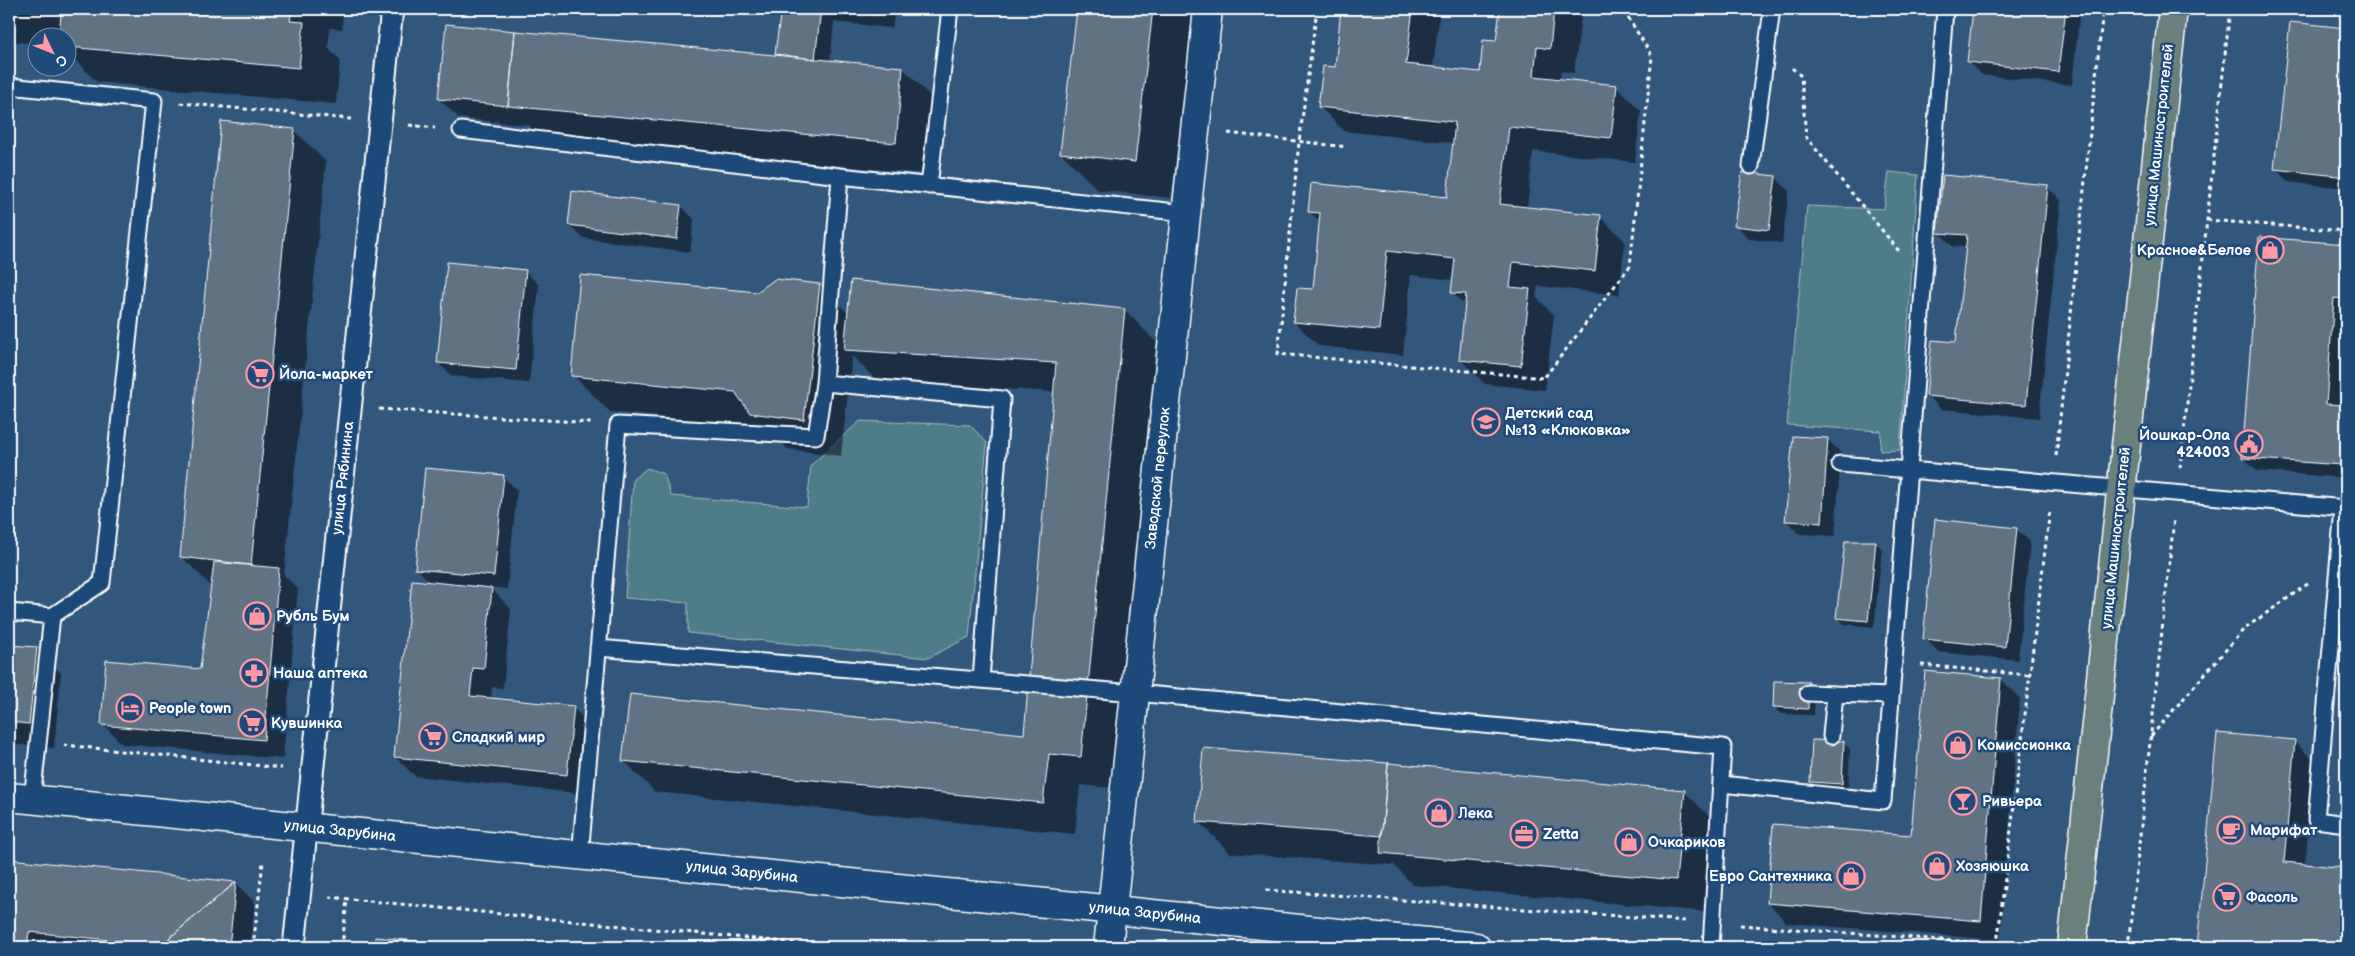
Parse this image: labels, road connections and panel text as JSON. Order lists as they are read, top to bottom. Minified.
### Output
{"streets":{"main road":["улица Машиностроителей"],"street":["улица Рябинина","Заводской переулок","улица Зарубина"]},"crossings":[["улица Рябинина","улица Зарубина"],["Заводской переулок","улица Зарубина"]],"places":{"shop":["Красное&Белое","Рубль Бум","Комиссионка","Лека","Очкариков","Хозяюшка","Евро Сантехника"],"supermarket":["Йола-маркет","Кувшинка","Сладкий мир","Фасоль"],"school or university":["Детский сад №13 «Клюковка»"],"public building":["Йошкар-Ола 424003"],"pharmacy":["Наша аптека"],"hotel":["People town"],"bar":["Ривьера"],"cafe":["Марифат"],"office":["Zetta"]},"north":"bottom right"}
